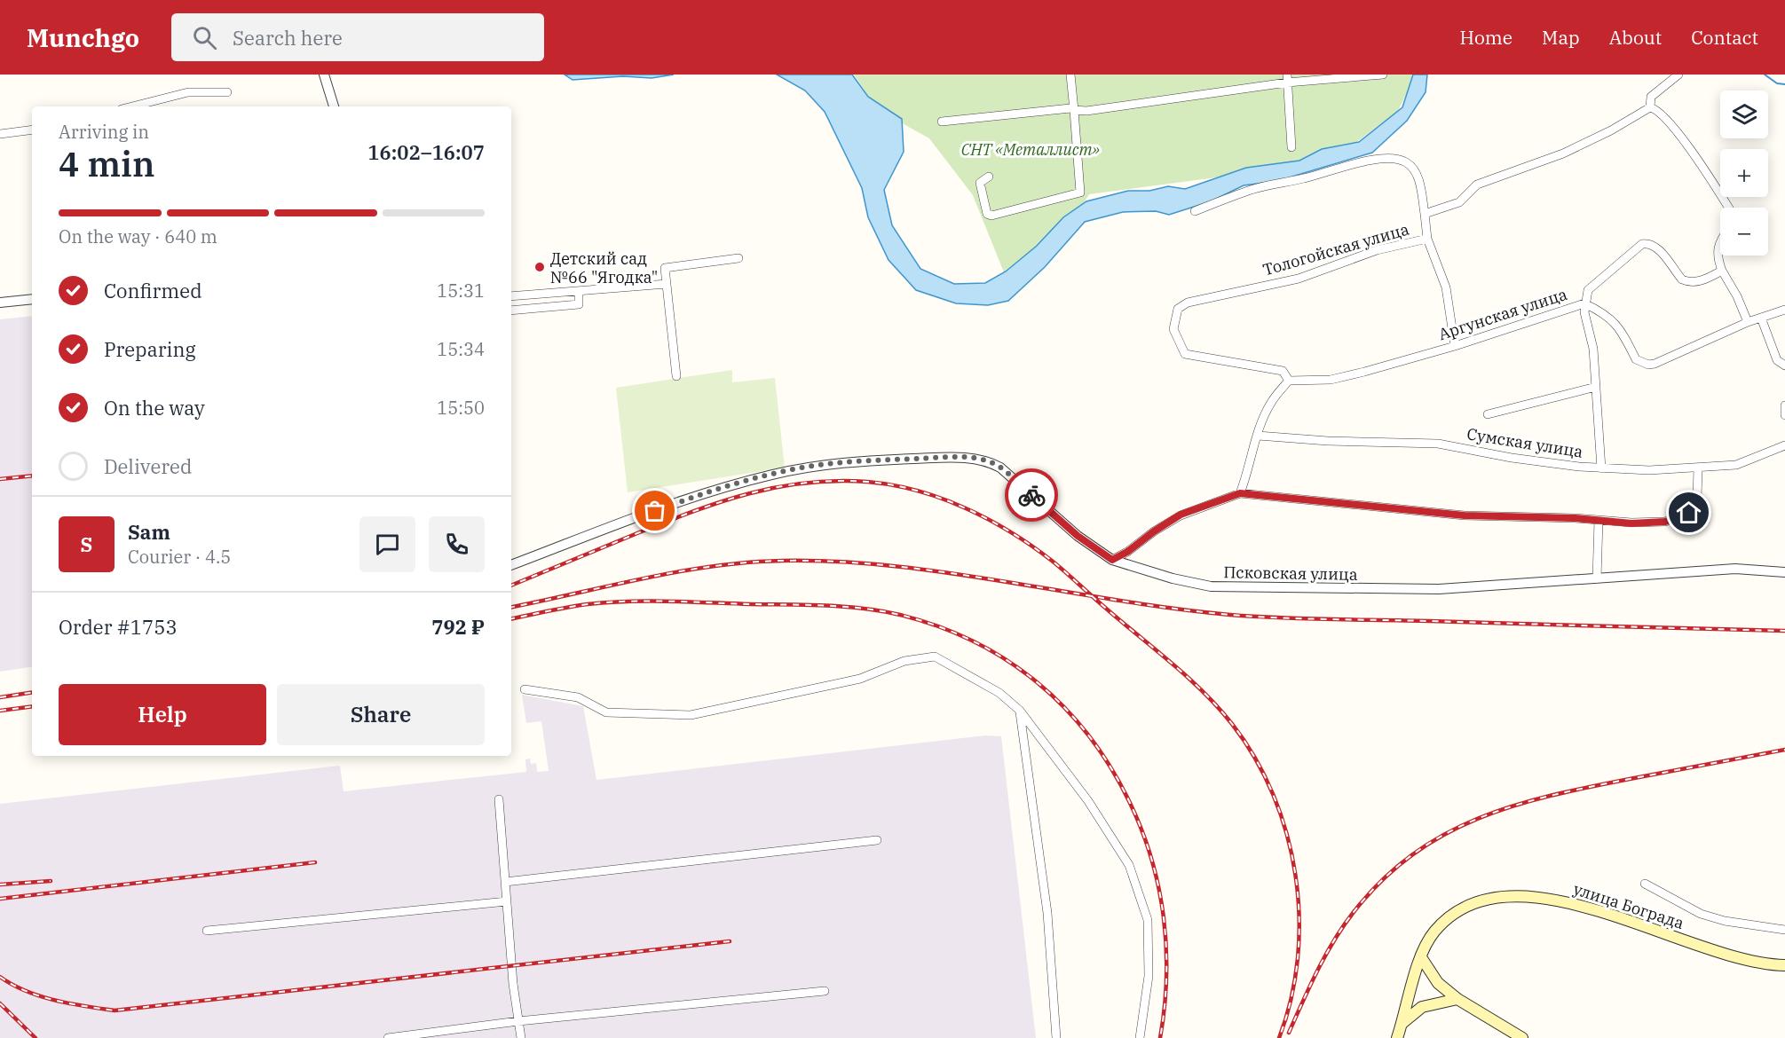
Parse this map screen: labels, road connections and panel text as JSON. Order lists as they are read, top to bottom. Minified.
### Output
{"streets":{"main road":["улица Бограда"],"street":["Тологойская улица","Аргунская улица","Сумская улица","Псковская улица"]},"crossings":[["Тологойская улица","Аргунская улица"]],"parks":["СНТ «Металлист»"],"places":["Детский сад №66 \"Ягодка\""],"page":{"header":"Munchgo","search":"Search here","nav":["Home","Map","About","Contact"],"map_buttons":["+","−"],"heading":["4 min","Arriving in","16:02–16:07"],"panel":["Sam","Courier · 4.5","Order #1753","792 ₽"],"bar":"On the way · 640 m","list":[["Confirmed","15:31"],["Preparing","15:34"],["On the way","15:50"],"Delivered"],"round":"S","buttons":["Help","Share"]}}
